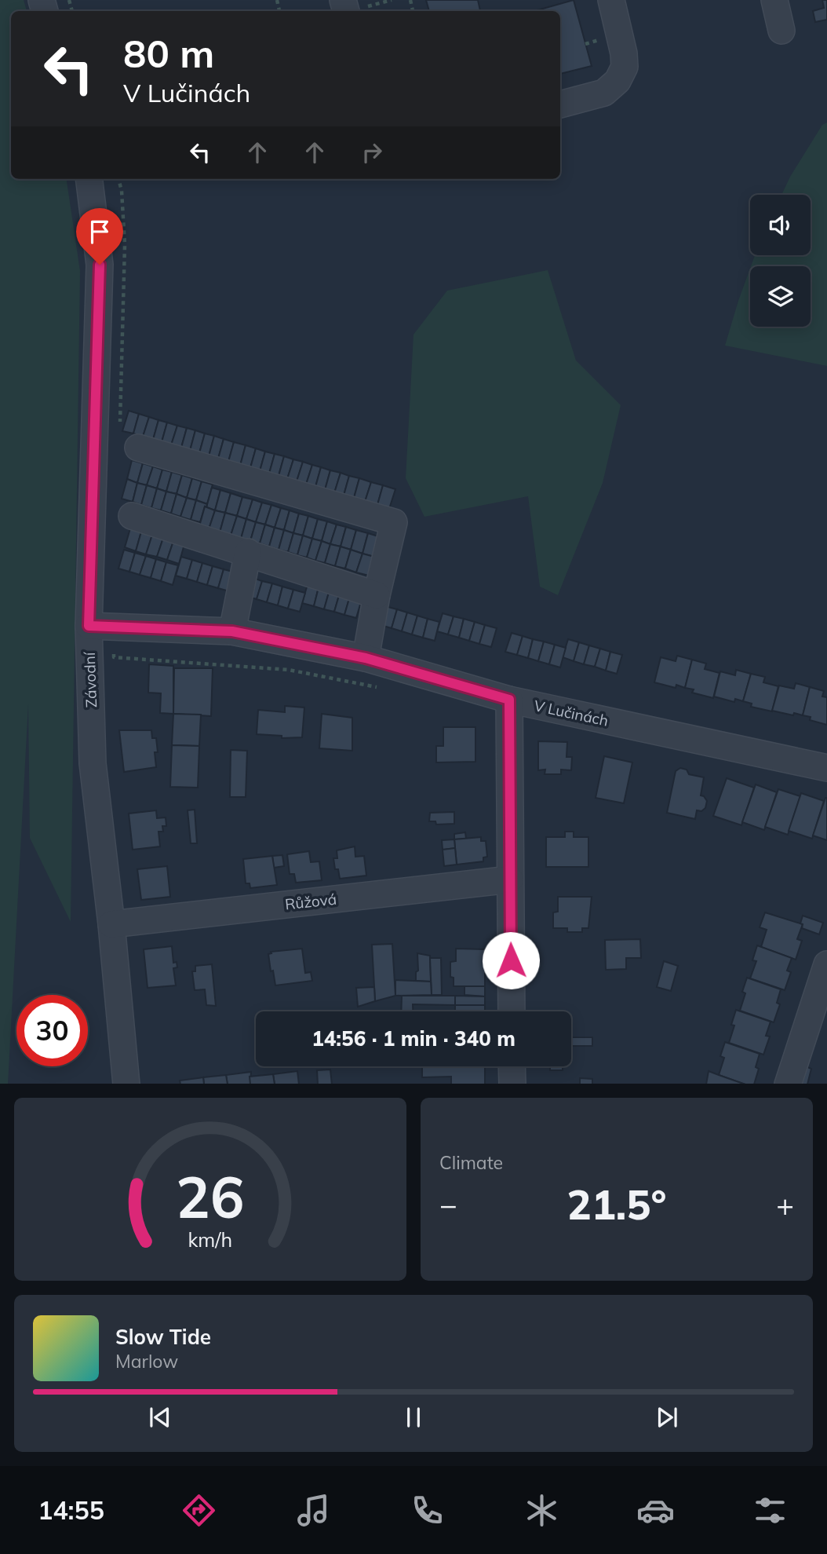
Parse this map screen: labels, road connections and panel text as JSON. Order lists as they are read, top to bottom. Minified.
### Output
{"streets":{"street":["Závodní","V Lučinách","Růžová"]},"crossings":[["Závodní","V Lučinách"],["Závodní","Růžová"]],"page":{"turn":["80 m","V Lučinách"],"limit":"30","trip":"14:56 · 1 min · 340 m","tile":"Climate","heat":["−","21.5°","+"],"song":["Slow Tide","Marlow"],"tabs":"14:55","gauge":["26","km/h"]}}
